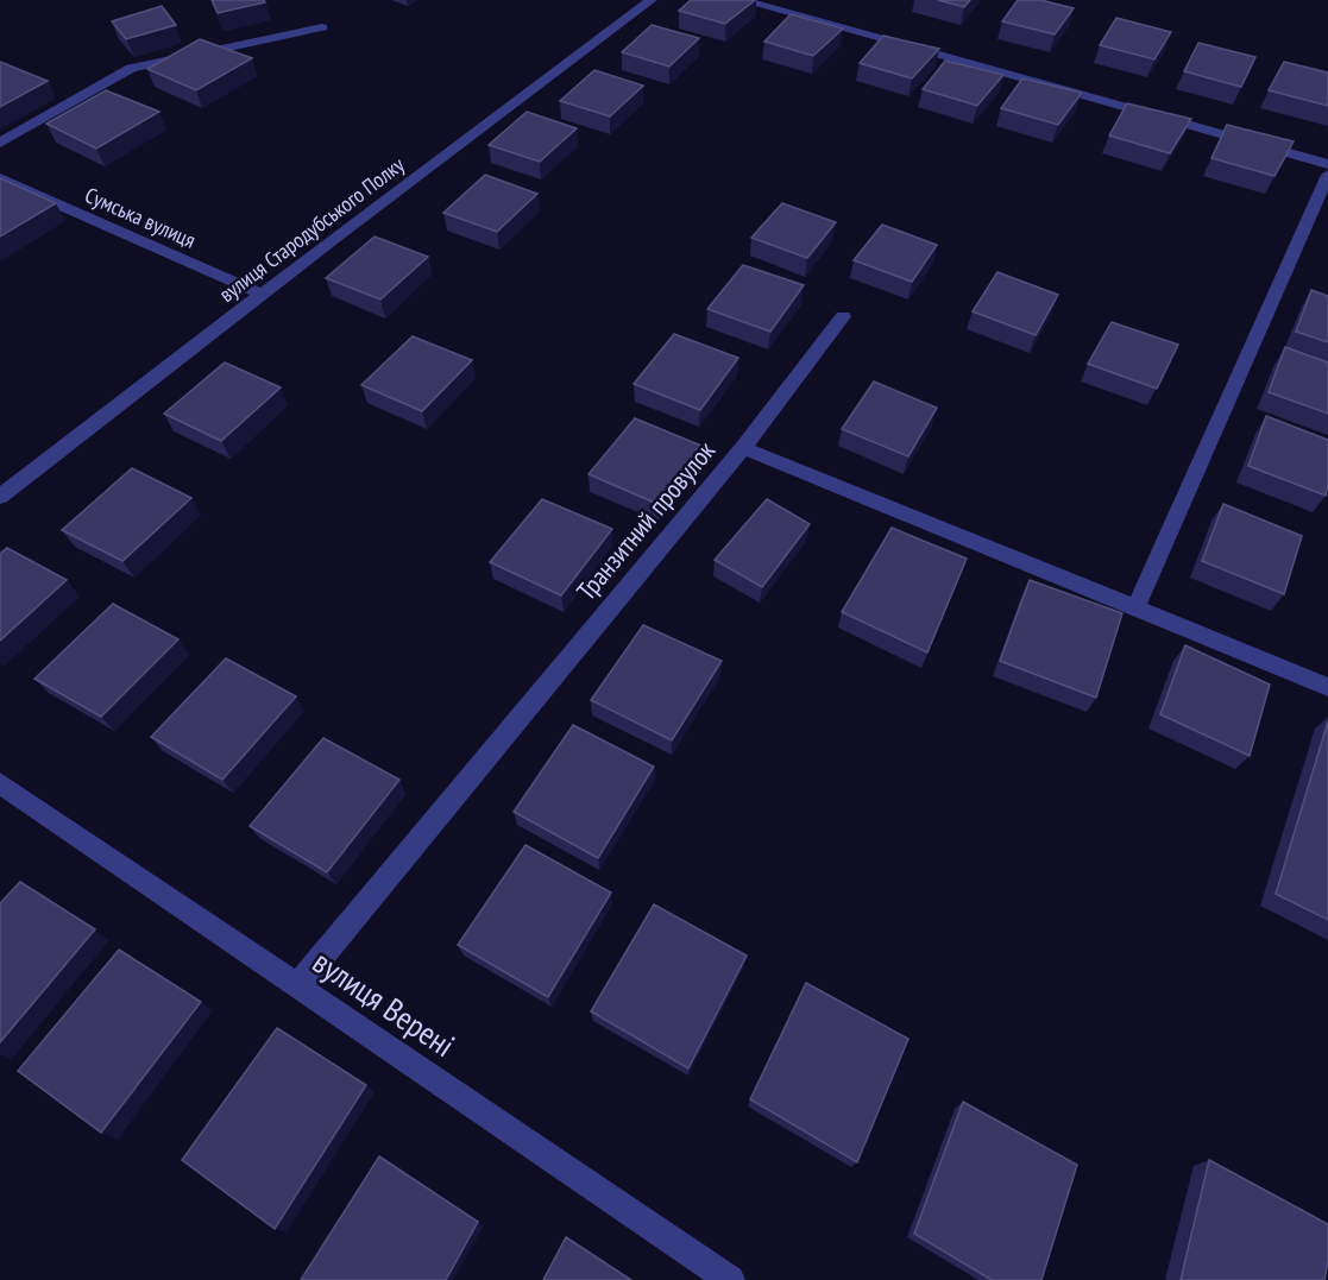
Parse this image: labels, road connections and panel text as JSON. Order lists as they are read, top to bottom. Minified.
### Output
{"streets":{"street":["Сумська вулиця","вулиця Стародубського Полку","Транзитний провулок","вулиця Верені"]},"crossings":[["Сумська вулиця","вулиця Стародубського Полку"],["Транзитний провулок","вулиця Верені"]]}
